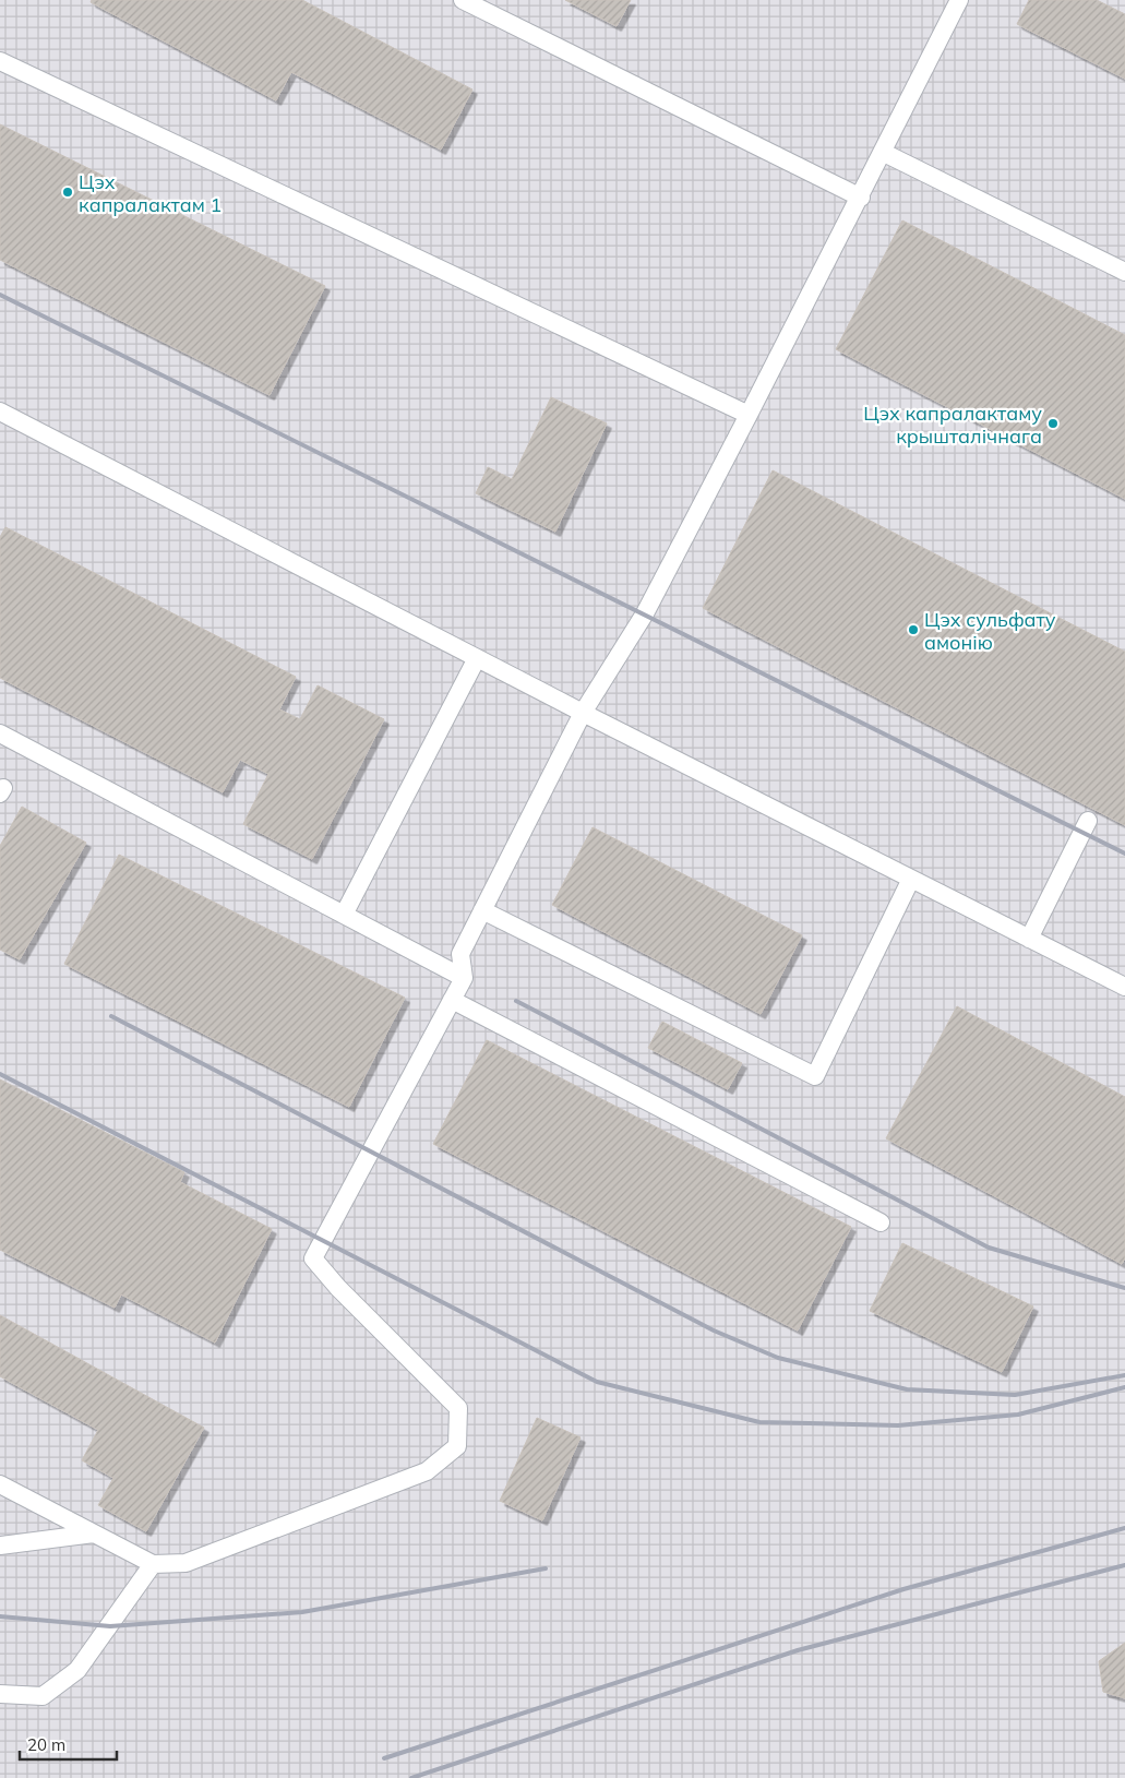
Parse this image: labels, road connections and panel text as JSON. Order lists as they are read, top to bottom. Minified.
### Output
{"places":["Цэх капралактам 1","Цэх капралактаму крышталічнага","Цэх сульфату амонію"],"scale_bar":"20 m"}
